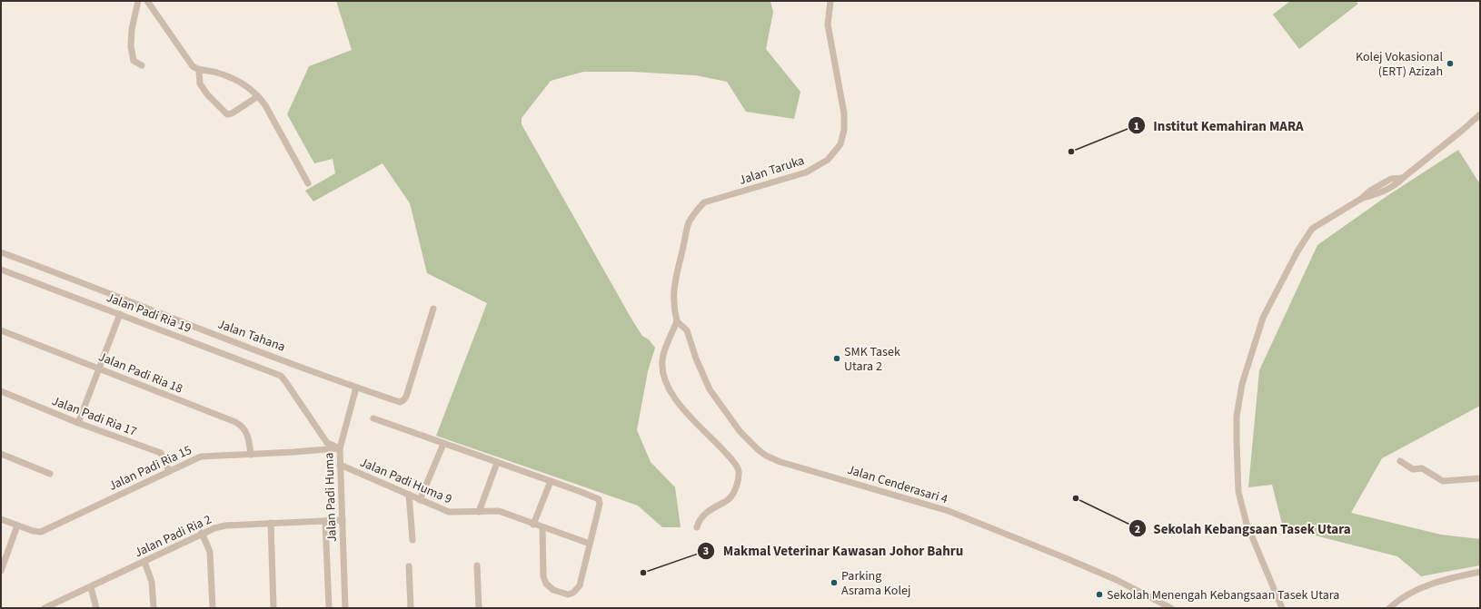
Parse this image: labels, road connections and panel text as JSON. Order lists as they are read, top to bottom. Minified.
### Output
{"streets":{"street":["Jalan Taruka","Jalan Padi Ria 19","Jalan Tahana","Jalan Padi Ria 18","Jalan Padi Ria 17","Jalan Padi Ria 15","Jalan Padi Huma 9","Jalan Cenderasari 4","Jalan Padi Huma","Jalan Padi Ria 2"]},"crossings":[["Jalan Taruka","Jalan Cenderasari 4"],["Jalan Padi Ria 19","Jalan Padi Ria 15"],["Jalan Padi Ria 19","Jalan Padi Huma"],["Jalan Tahana","Jalan Padi Huma"],["Jalan Padi Ria 18","Jalan Padi Ria 15"],["Jalan Padi Ria 17","Jalan Padi Ria 15"],["Jalan Padi Ria 15","Jalan Padi Huma"],["Jalan Padi Huma 9","Jalan Padi Huma"],["Jalan Padi Huma","Jalan Padi Ria 2"]],"places":["Kolej Vokasional (ERT) Azizah","Institut Kemahiran MARA","SMK Tasek Utara 2","Sekolah Kebangsaan Tasek Utara","Makmal Veterinar Kawasan Johor Bahru","Parking Asrama Kolej","Sekolah Menengah Kebangsaan Tasek Utara"]}
